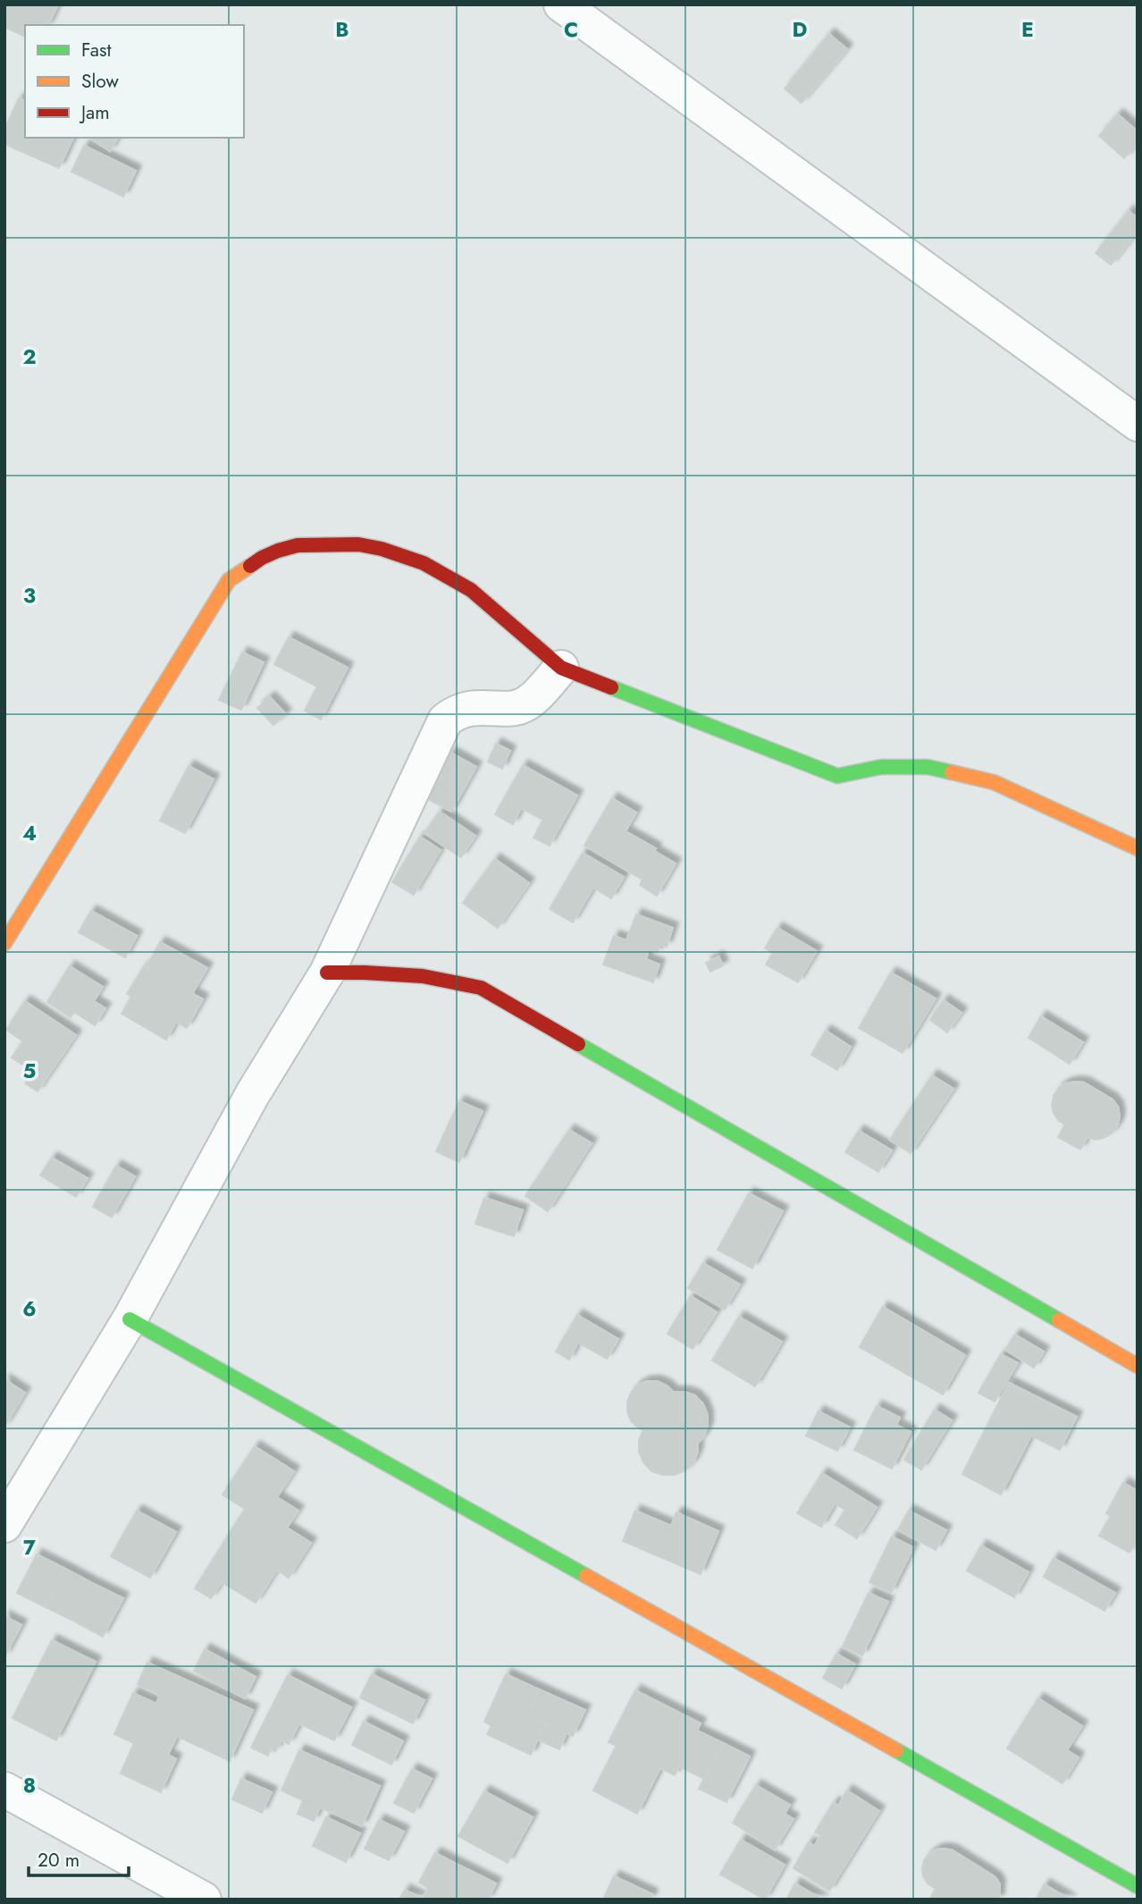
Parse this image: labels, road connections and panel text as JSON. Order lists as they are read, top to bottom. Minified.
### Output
{"legend":["Fast","Slow","Jam"],"scale_bar":"20 m","grid":{"columns":["B","C","D","E"],"rows":["2","3","4","5","6","7","8"]}}
